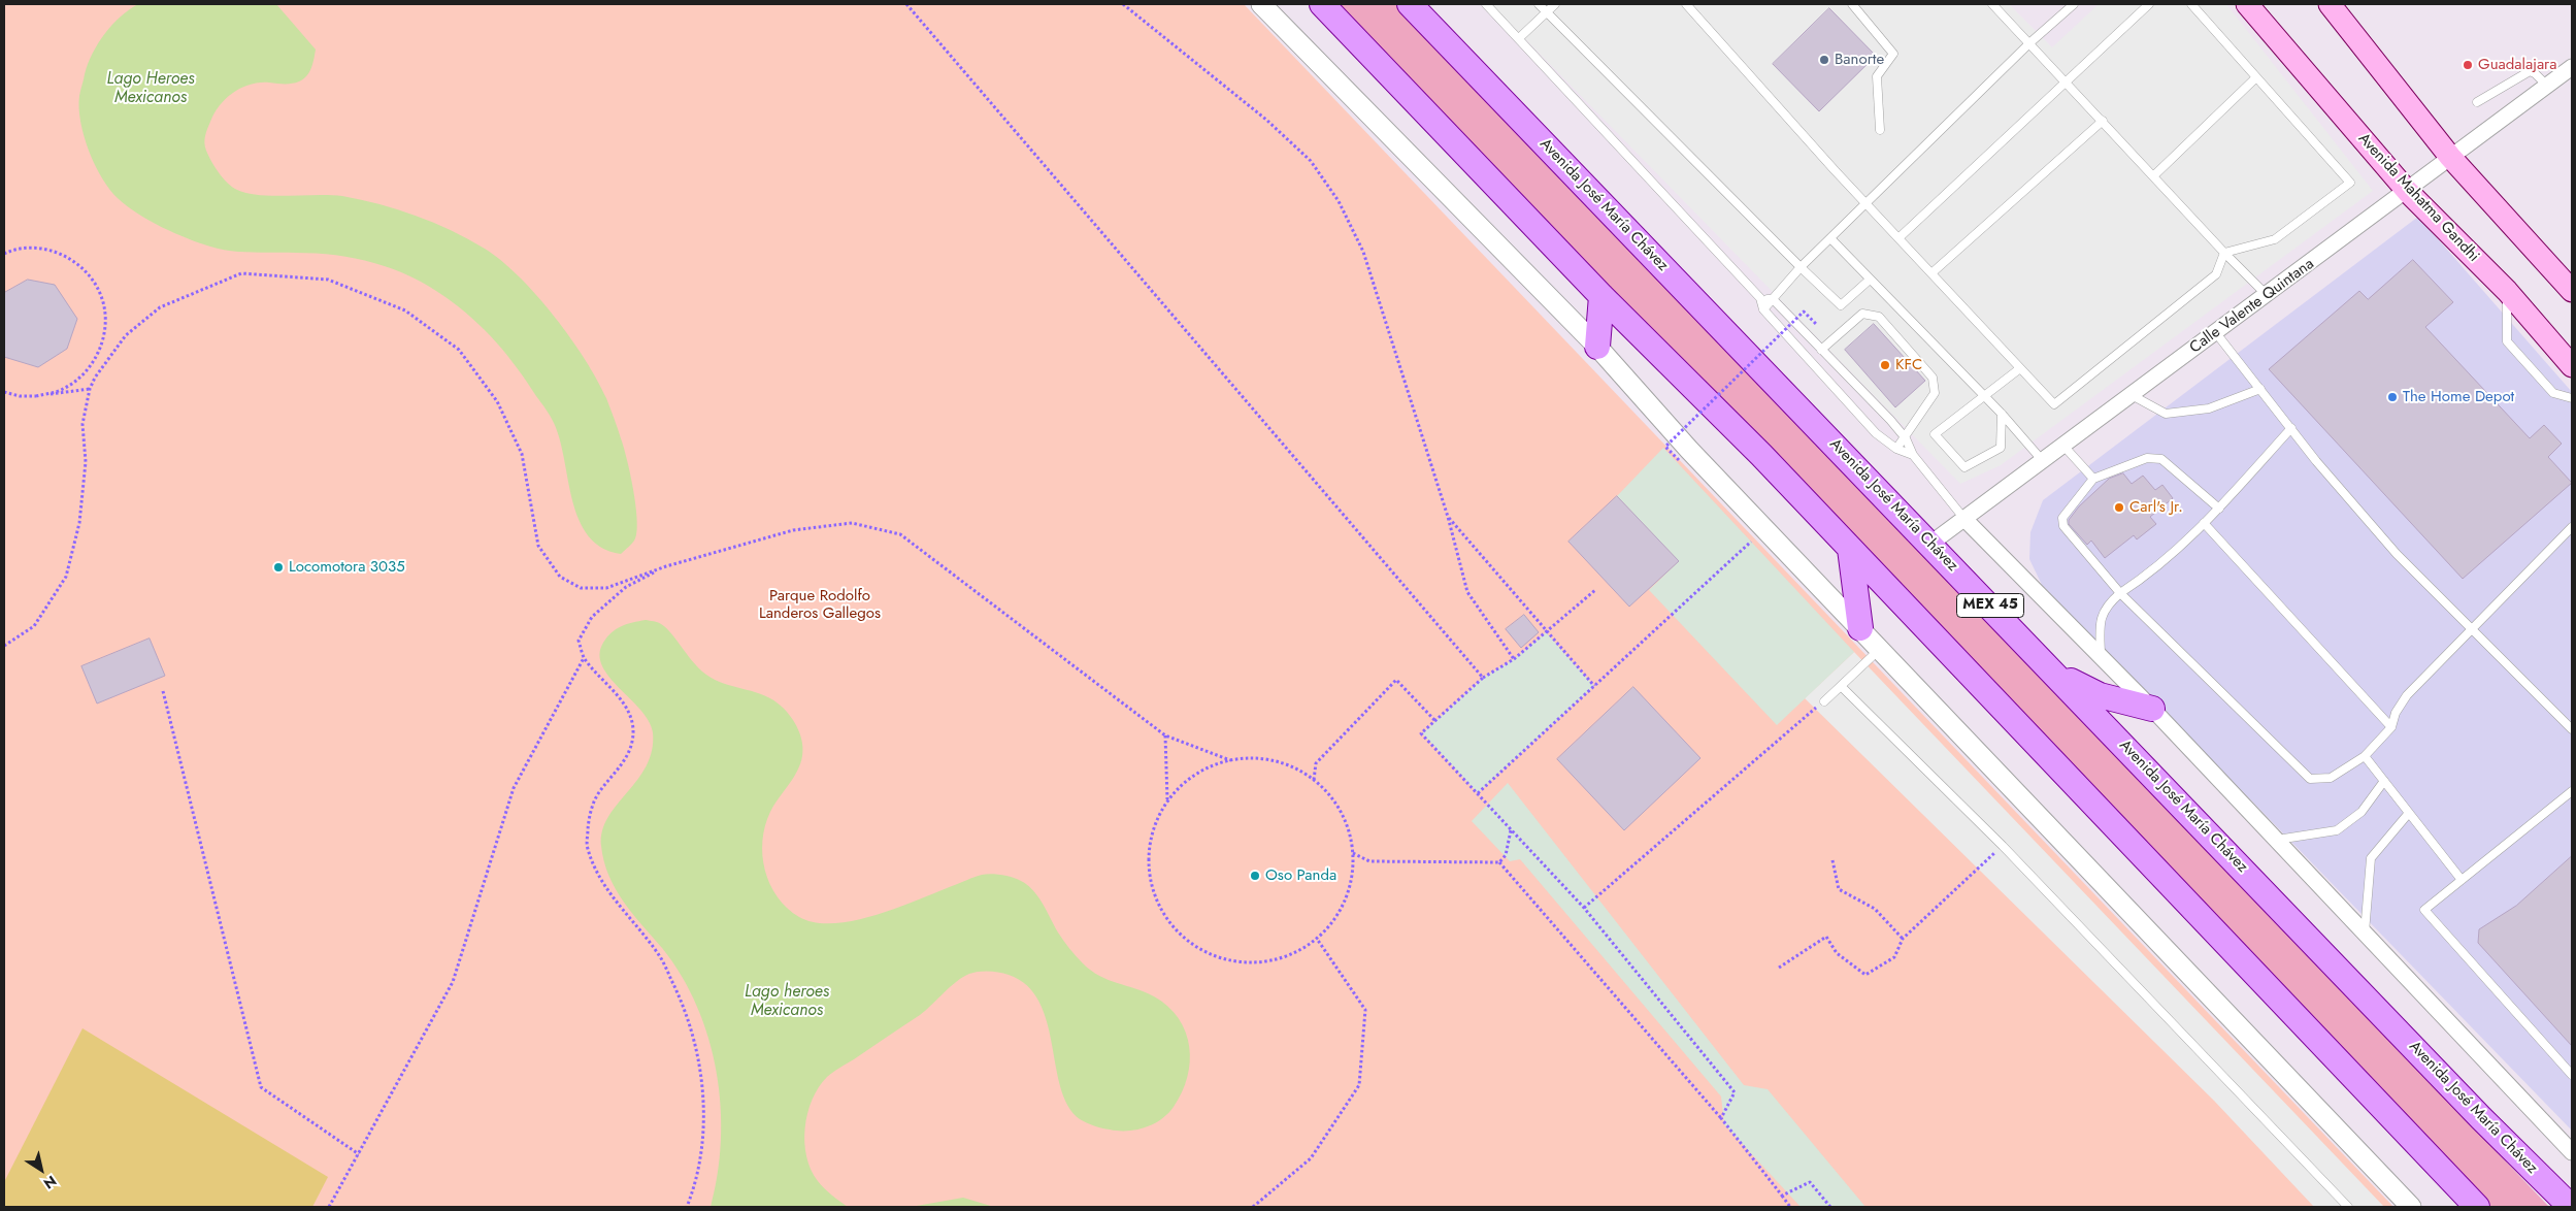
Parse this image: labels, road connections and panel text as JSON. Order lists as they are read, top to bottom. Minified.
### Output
{"streets":{"main road":["Avenida Mahatma Gandhi","Avenida José María Chávez","MEX 45"],"street":["Calle Valente Quintana"]},"crossings":[["Avenida Mahatma Gandhi","Calle Valente Quintana"],["Avenida José María Chávez","Calle Valente Quintana"]],"water":["Lago Heroes Mexicanos","Lago heroes Mexicanos"],"parks":["Parque Rodolfo Landeros Gallegos"],"places":["Banorte","Guadalajara","KFC","The Home Depot","Carl's Jr.","Locomotora 3035","Oso Panda"],"north":"bottom right"}
